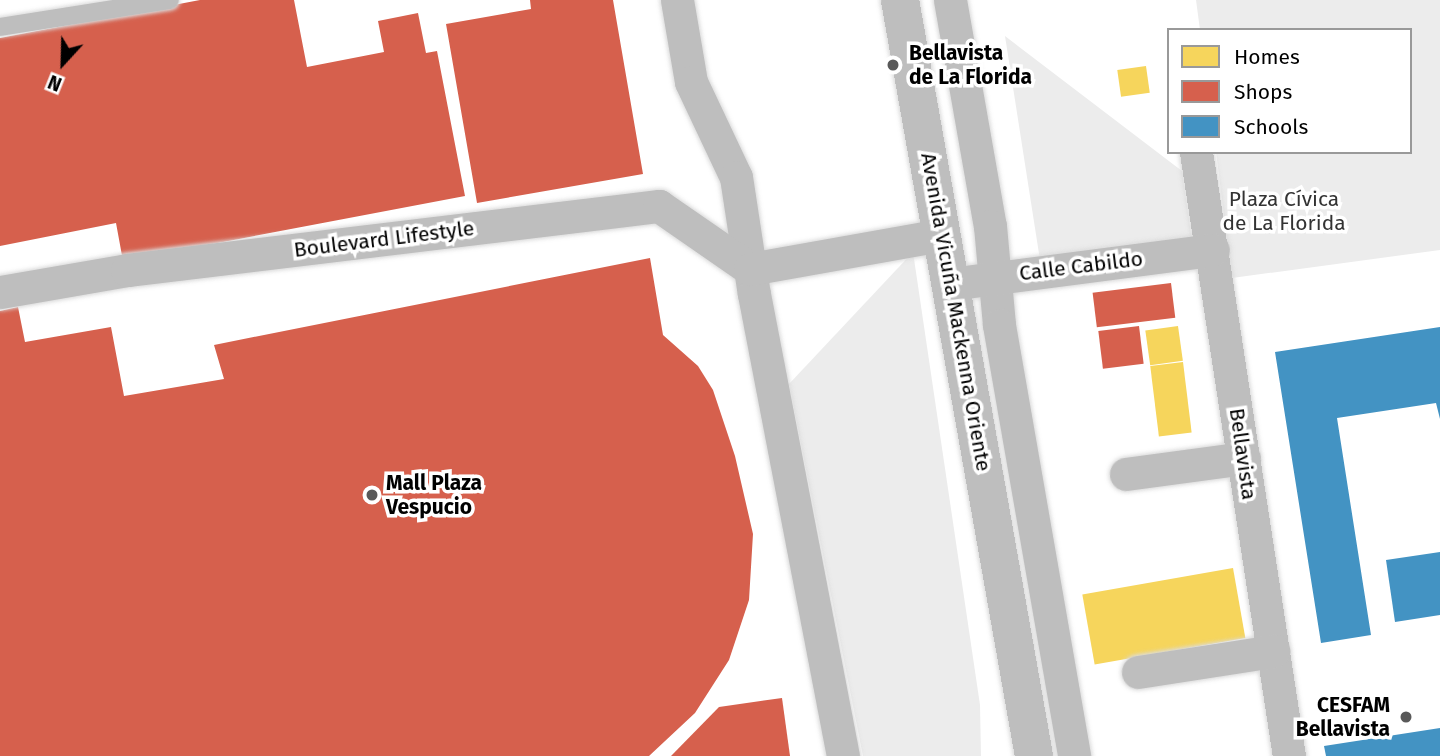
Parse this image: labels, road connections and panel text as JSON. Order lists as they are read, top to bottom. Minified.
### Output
{"streets":{"main road":["Avenida Vicuña Mackenna Oriente"],"street":["Boulevard Lifestyle","Calle Cabildo","Bellavista"]},"crossings":[["Calle Cabildo","Avenida Vicuña Mackenna Oriente"],["Calle Cabildo","Bellavista"]],"parks":["Plaza Cívica de La Florida"],"places":["Bellavista de La Florida","Mall Plaza Vespucio","CESFAM Bellavista"],"legend":["Homes","Shops","Schools"],"north":"bottom"}
